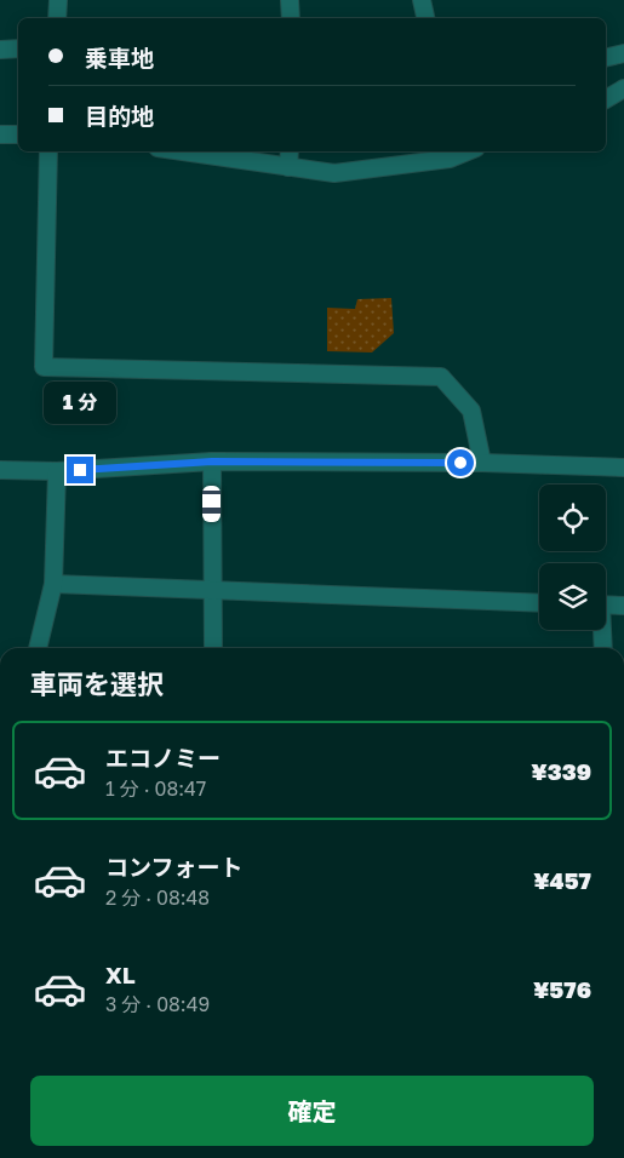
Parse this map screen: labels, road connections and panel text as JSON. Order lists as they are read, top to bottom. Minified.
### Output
{"page":{"banner":["乗車地","目的地"],"bubble":"1 分","heading":"車両を選択","list":[{"name":"エコノミー","note":"1 分 · 08:47","value":"¥339"},{"name":"コンフォート","note":"2 分 · 08:48","value":"¥457"},{"name":"XL","note":"3 分 · 08:49","value":"¥576"}],"buttons":"確定"}}
